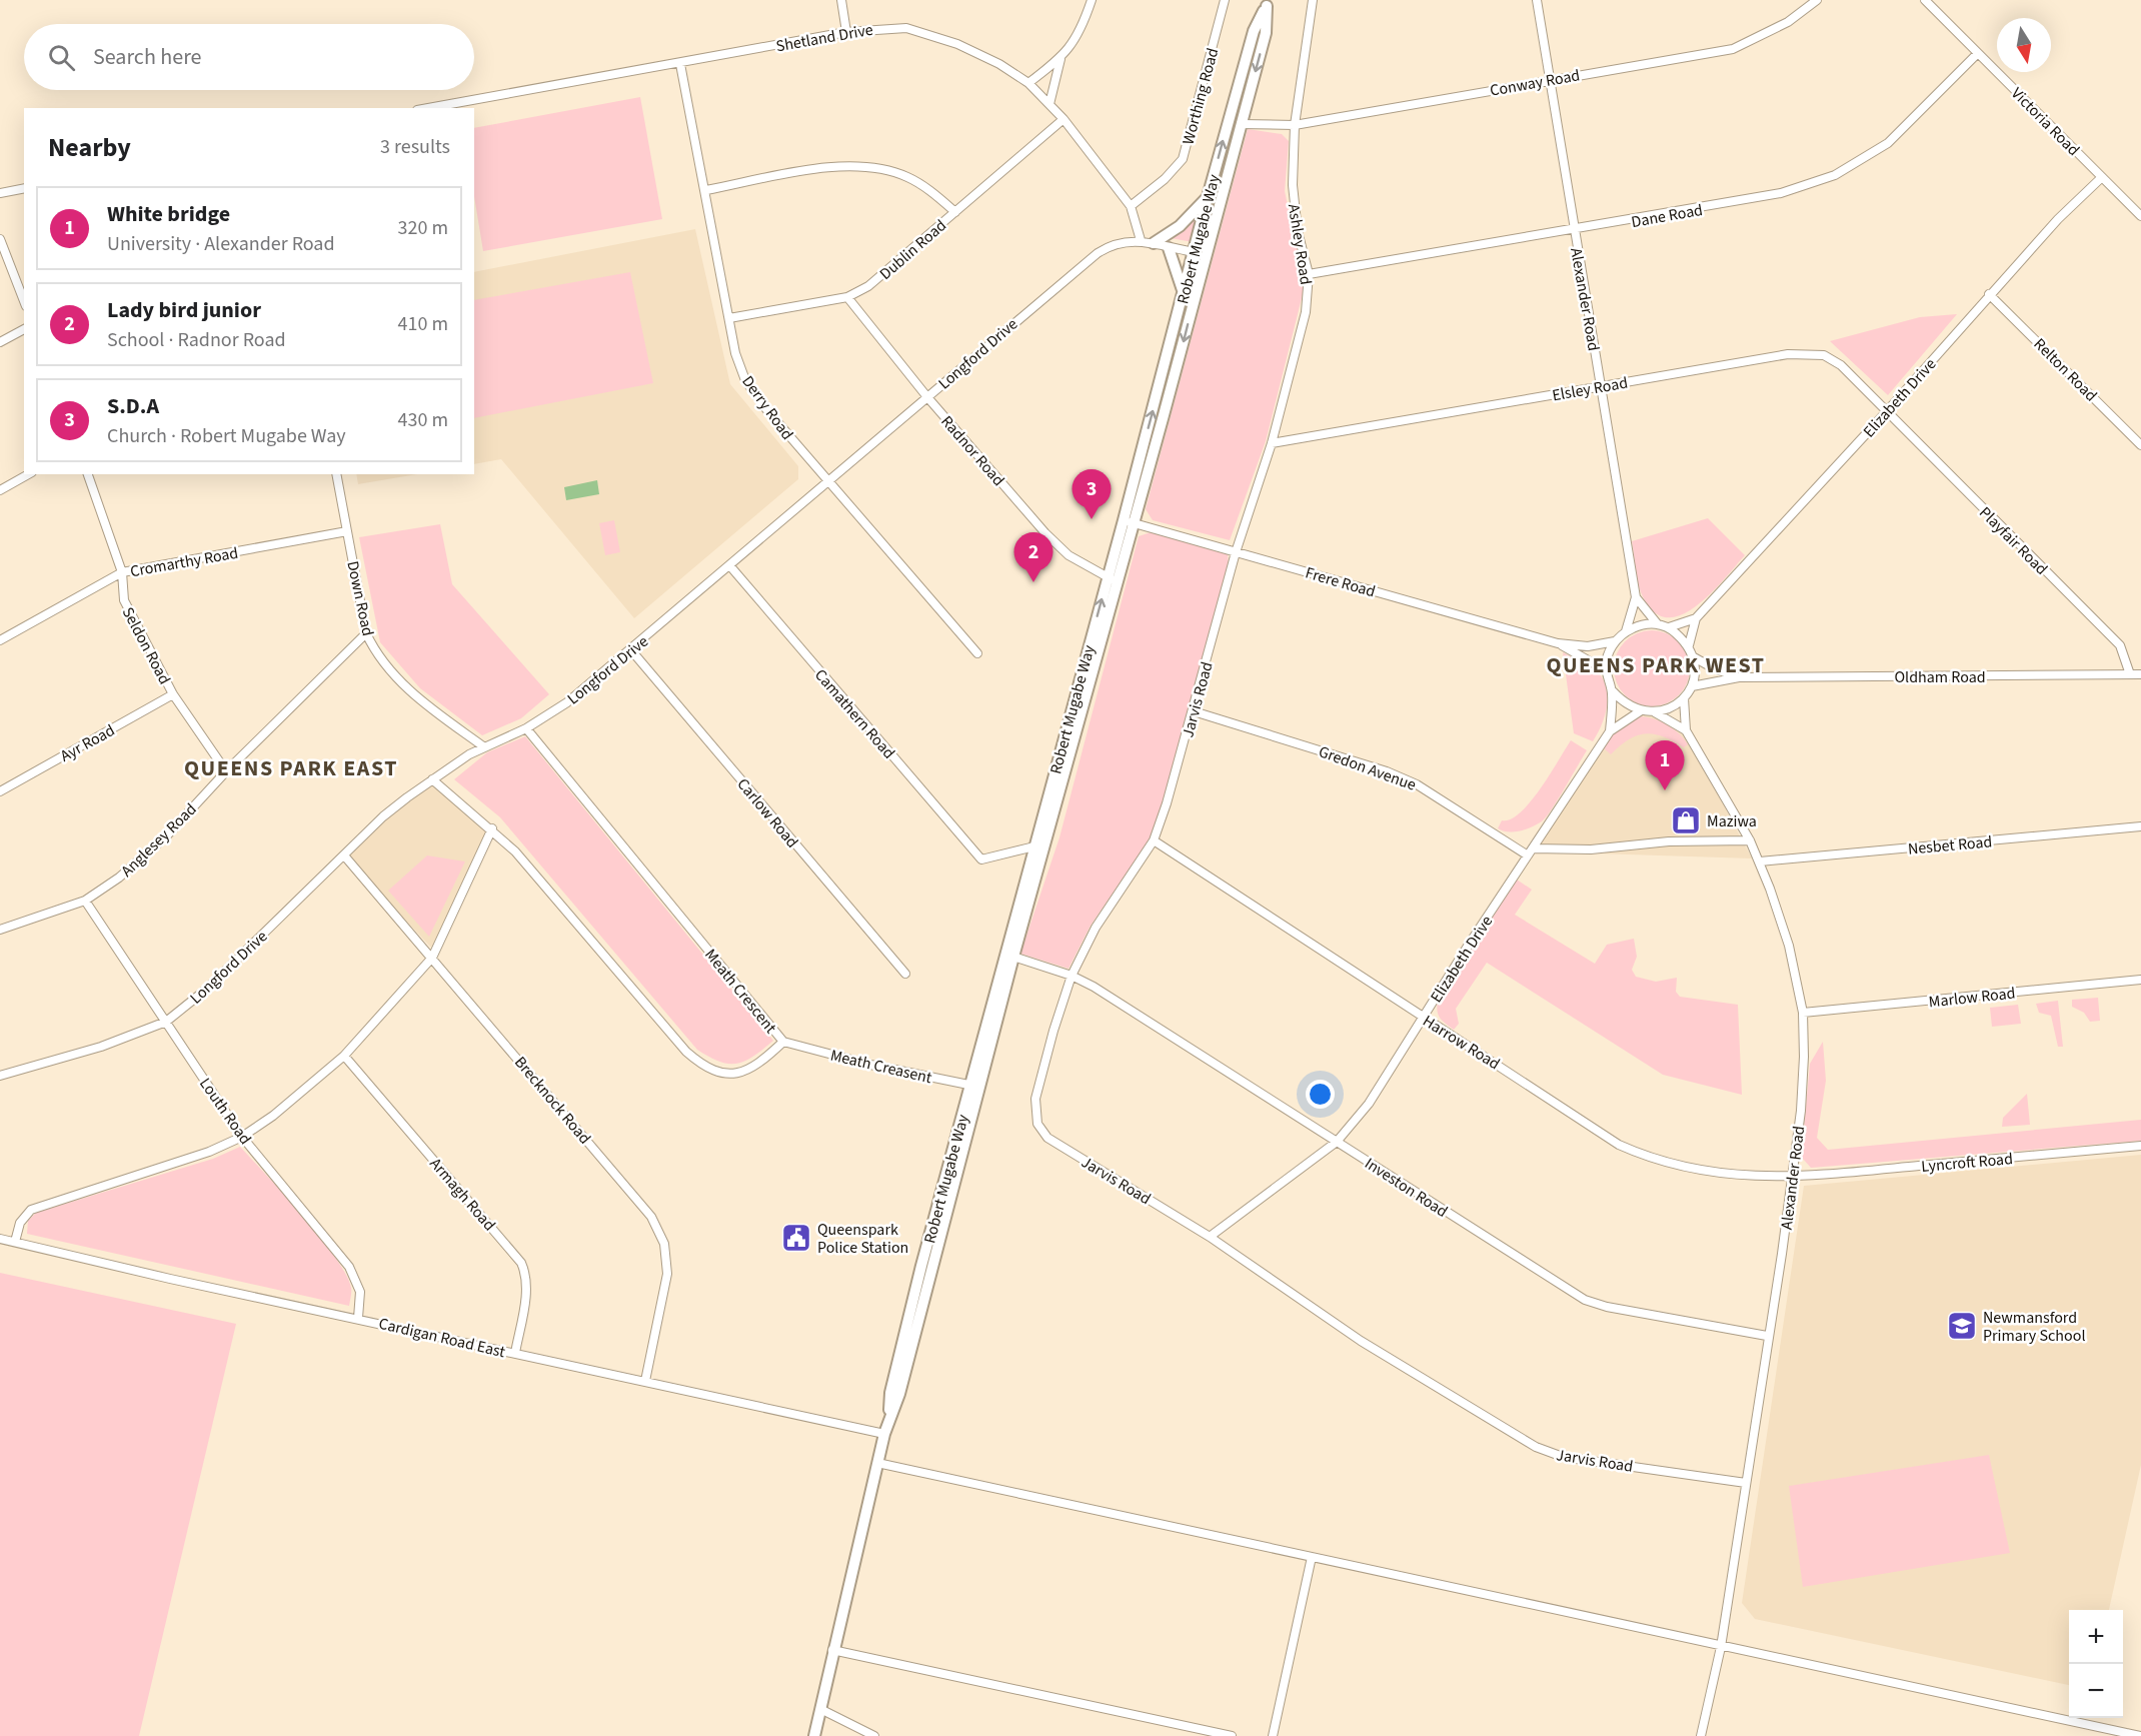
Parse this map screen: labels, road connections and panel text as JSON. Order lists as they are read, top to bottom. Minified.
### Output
{"streets":{"main road":["Robert Mugabe Way"],"street":["Shetland Drive","Conway Road","Worthing Road","Victoria Road","Dane Road","Ashley Road","Dublin Road","Alexander Road","Longford Drive","Relton Road","Elsley Road","Elizabeth Drive","Derry Road","Radnor Road","Playfair Road","Cromarthy Road","Frere Road","Down Road","Seldon Road","Oldham Road","Jarvis Road","Camathern Road","Ayr Road","Gredon Avenue","Carlow Road","Anglesey Road","Nesbet Road","Meath Crescent","Marlow Road","Harrow Road","Meath Creasent","Brecknock Road","Louth Road","Lyncroft Road","Investon Road","Armagh Road","Cardigan Road East"]},"crossings":[["Shetland Drive","Worthing Road"],["Shetland Drive","Dublin Road"],["Shetland Drive","Longford Drive"],["Shetland Drive","Derry Road"],["Conway Road","Robert Mugabe Way"],["Conway Road","Ashley Road"],["Conway Road","Alexander Road"],["Victoria Road","Dane Road"],["Victoria Road","Elizabeth Drive"],["Dane Road","Ashley Road"],["Dane Road","Alexander Road"],["Robert Mugabe Way","Longford Drive"],["Robert Mugabe Way","Radnor Road"],["Robert Mugabe Way","Frere Road"],["Robert Mugabe Way","Camathern Road"],["Robert Mugabe Way","Meath Creasent"],["Robert Mugabe Way","Investon Road"],["Robert Mugabe Way","Cardigan Road East"],["Ashley Road","Elsley Road"],["Ashley Road","Frere Road"],["Ashley Road","Jarvis Road"],["Dublin Road","Derry Road"],["Dublin Road","Radnor Road"],["Alexander Road","Elsley Road"],["Alexander Road","Elizabeth Drive"],["Alexander Road","Frere Road"],["Alexander Road","Oldham Road"],["Alexander Road","Jarvis Road"],["Alexander Road","Nesbet Road"],["Alexander Road","Marlow Road"],["Alexander Road","Harrow Road"],["Alexander Road","Lyncroft Road"],["Alexander Road","Investon Road"],["Longford Drive","Derry Road"],["Longford Drive","Radnor Road"],["Longford Drive","Down Road"],["Longford Drive","Camathern Road"],["Longford Drive","Carlow Road"],["Longford Drive","Meath Crescent"],["Longford Drive","Brecknock Road"],["Longford Drive","Louth Road"],["Relton Road","Elizabeth Drive"],["Elsley Road","Elizabeth Drive"],["Elsley Road","Playfair Road"],["Elizabeth Drive","Playfair Road"],["Elizabeth Drive","Frere Road"],["Elizabeth Drive","Oldham Road"],["Elizabeth Drive","Jarvis Road"],["Elizabeth Drive","Gredon Avenue"],["Elizabeth Drive","Harrow Road"],["Elizabeth Drive","Investon Road"],["Playfair Road","Oldham Road"],["Cromarthy Road","Down Road"],["Cromarthy Road","Seldon Road"],["Frere Road","Oldham Road"],["Frere Road","Jarvis Road"],["Down Road","Anglesey Road"],["Seldon Road","Ayr Road"],["Seldon Road","Anglesey Road"],["Jarvis Road","Gredon Avenue"],["Jarvis Road","Harrow Road"],["Jarvis Road","Investon Road"],["Anglesey Road","Louth Road"],["Meath Crescent","Meath Creasent"],["Harrow Road","Lyncroft Road"],["Brecknock Road","Cardigan Road East"],["Louth Road","Cardigan Road East"],["Armagh Road","Cardigan Road East"]],"districts":["QUEENS PARK WEST","QUEENS PARK EAST"],"places":{"shop":["Maziwa"],"public building":["Queenspark Police Station"],"school or university":["Newmansford Primary School"]},"north":"bottom","page":{"search":"Search here","heading":["Nearby","3 results"],"list":[{"mark":"1","name":"White bridge","note":"University · Alexander Road","value":"320 m"},{"mark":"2","name":"Lady bird junior","note":"School · Radnor Road","value":"410 m"},{"mark":"3","name":"S.D.A","note":"Church · Robert Mugabe Way","value":"430 m"}],"pins":["3","2","1"],"map_buttons":["+","−"]}}
